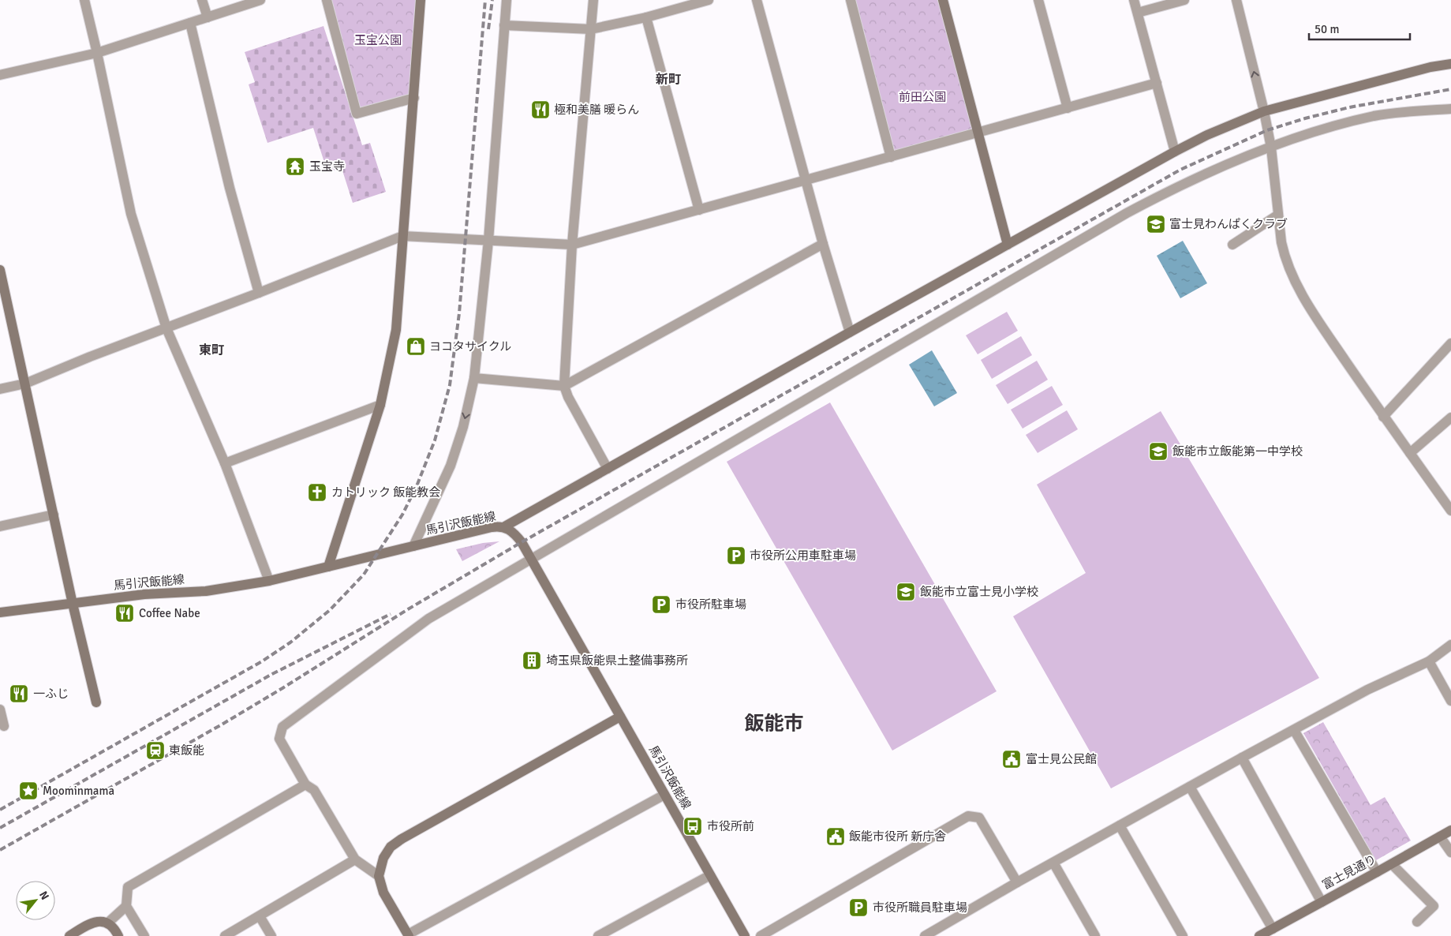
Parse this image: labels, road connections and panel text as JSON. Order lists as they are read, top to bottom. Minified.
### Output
{"streets":{"street":["馬引沢飯能線","富士見通り"]},"districts":["新町","東町","飯能市"],"parks":["玉宝公園","前田公園"],"places":{"restaurant":["極和美膳 暖らん","Coffee Nabe","一ふじ"],"temple":["玉宝寺"],"school or university":["富士見わんぱくクラブ","飯能市立飯能第一中学校","飯能市立富士見小学校"],"shop":["ヨコタサイクル"],"church":["カトリック 飯能教会"],"parking":["市役所公用車駐車場","市役所駐車場","市役所職員駐車場"],"building":["埼玉県飯能県土整備事務所"],"station":["東飯能"],"public building":["富士見公民館","飯能市役所 新庁舎"],"place":["Moominmama"],"bus stop":["市役所前"]},"scale_bar":"50 m","north":"top right"}
